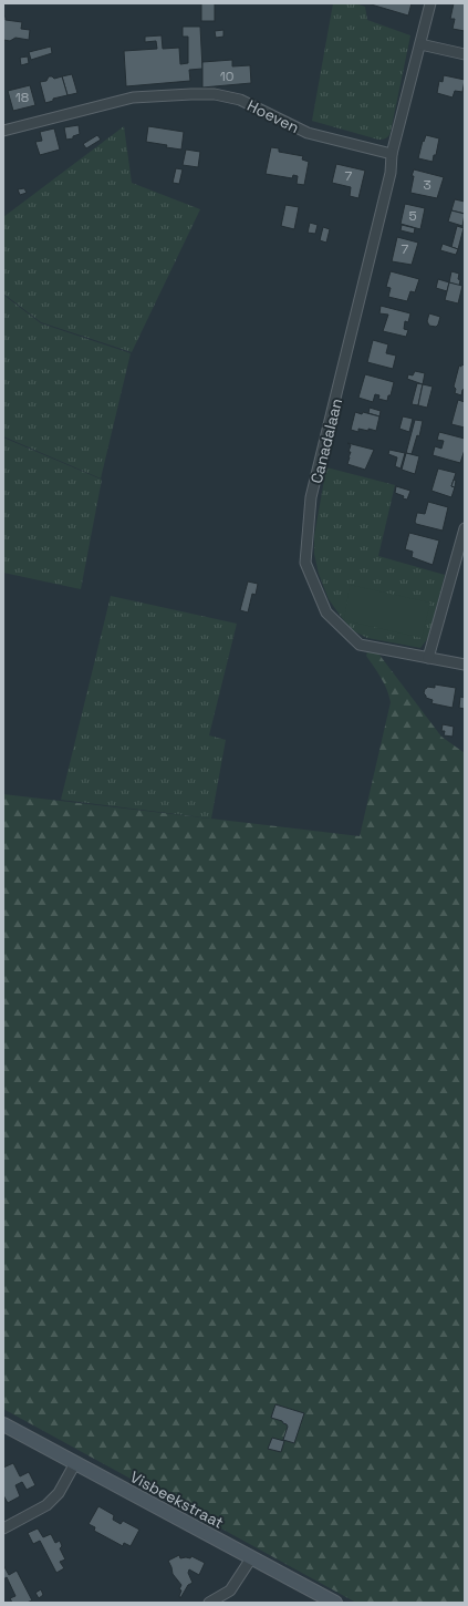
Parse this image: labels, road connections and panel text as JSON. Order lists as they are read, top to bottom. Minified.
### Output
{"streets":{"street":["Hoeven","Canadalaan","Visbeekstraat"]},"crossings":[["Hoeven","Canadalaan"]],"house_numbers":["10","18","7","3","5","7"]}
